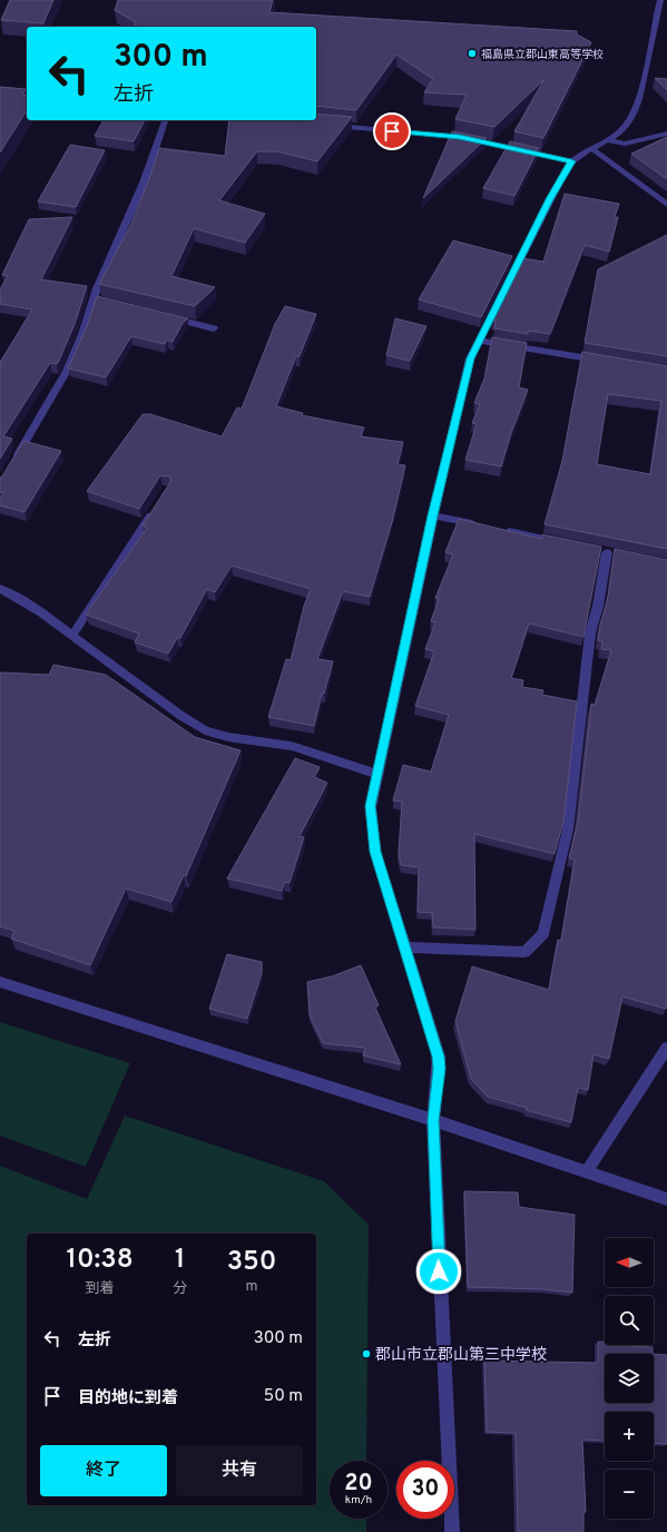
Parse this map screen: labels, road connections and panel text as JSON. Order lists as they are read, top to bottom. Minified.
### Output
{"places":["福島県立郡山東高等学校","郡山市立郡山第三中学校"],"north":"left","page":{"turn":["300 m","左折"],"eta":["10:38","到着","1","分","350","m"],"map_buttons":["+","−"],"list":[{"name":"左折","value":"300 m"},{"name":"目的地に到着","value":"50 m"}],"buttons":["終了","共有"],"speed":"20 km/h","limit":"30"}}
